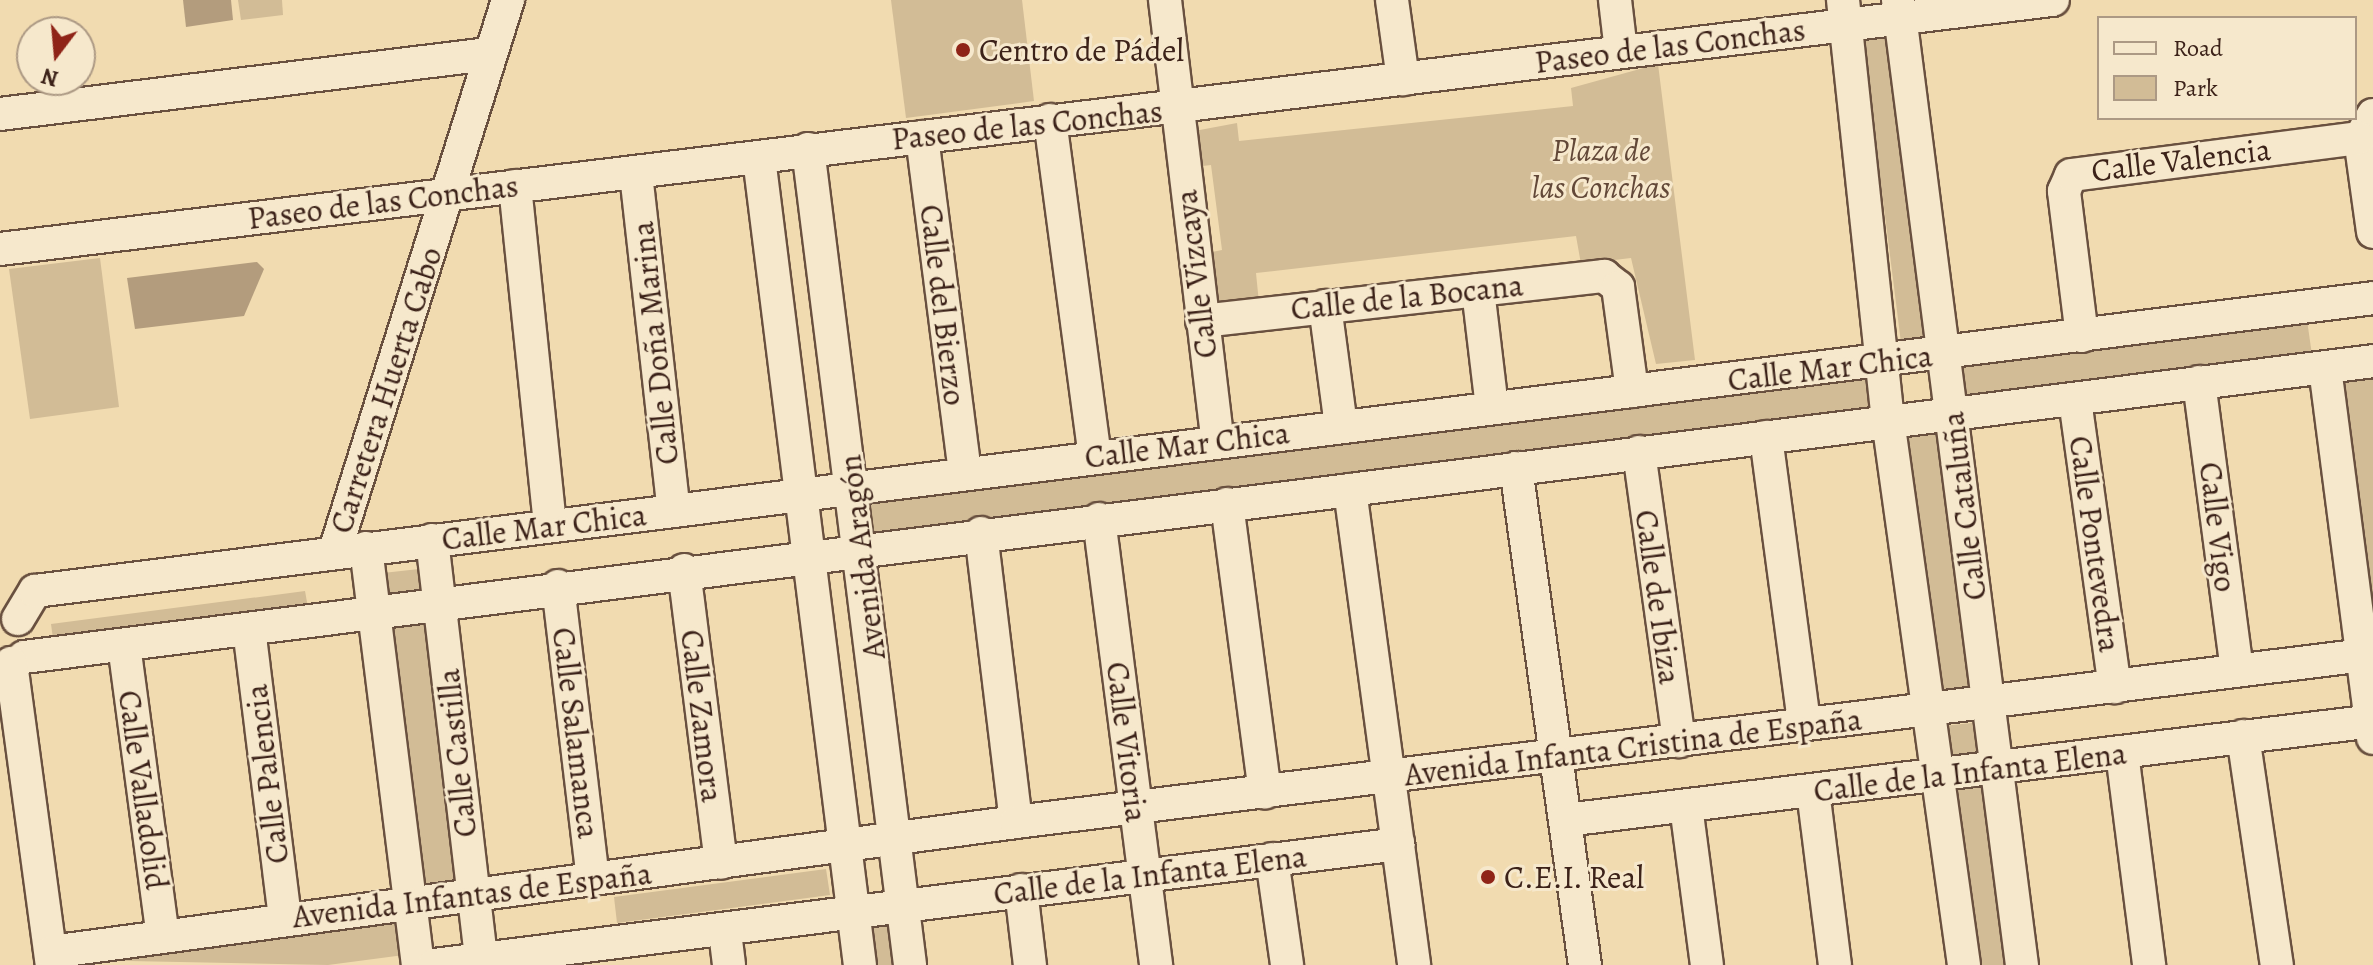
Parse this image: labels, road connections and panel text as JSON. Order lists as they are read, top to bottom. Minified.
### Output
{"streets":{"street":["Paseo de las Conchas","Calle Valencia","Calle Vizcaya","Calle de la Bocana","Calle del Bierzo","Calle Doña Marina","Calle Mar Chica","Carretera Huerta Cabo","Calle Cataluña","Calle Vigo","Calle Pontevedra","Avenida Aragón","Calle de Ibiza","Calle Zamora","Calle Salamanca","Calle Vitoria","Avenida Infanta Cristina de España","Calle Castilla","Calle de la Infanta Elena","Calle Palencia","Calle Valladolid","Avenida Infantas de España"]},"crossings":[["Paseo de las Conchas","Calle Vizcaya"],["Paseo de las Conchas","Calle del Bierzo"],["Paseo de las Conchas","Calle Doña Marina"],["Paseo de las Conchas","Carretera Huerta Cabo"],["Paseo de las Conchas","Calle Cataluña"],["Paseo de las Conchas","Avenida Aragón"],["Calle Valencia","Calle Mar Chica"],["Calle Vizcaya","Calle de la Bocana"],["Calle Vizcaya","Calle Mar Chica"],["Calle de la Bocana","Calle Mar Chica"],["Calle del Bierzo","Calle Mar Chica"],["Calle Doña Marina","Calle Mar Chica"],["Calle Mar Chica","Carretera Huerta Cabo"],["Calle Mar Chica","Calle Cataluña"],["Calle Mar Chica","Calle Vigo"],["Calle Mar Chica","Calle Pontevedra"],["Calle Mar Chica","Avenida Aragón"],["Calle Mar Chica","Calle de Ibiza"],["Calle Mar Chica","Calle Zamora"],["Calle Mar Chica","Calle Salamanca"],["Calle Mar Chica","Calle Vitoria"],["Calle Mar Chica","Calle Castilla"],["Calle Mar Chica","Calle Palencia"],["Calle Mar Chica","Calle Valladolid"],["Carretera Huerta Cabo","Calle Castilla"],["Calle Cataluña","Avenida Infanta Cristina de España"],["Calle Cataluña","Calle de la Infanta Elena"],["Calle Vigo","Avenida Infanta Cristina de España"],["Calle Pontevedra","Avenida Infanta Cristina de España"],["Avenida Aragón","Avenida Infanta Cristina de España"],["Avenida Aragón","Calle de la Infanta Elena"],["Avenida Aragón","Avenida Infantas de España"],["Calle de Ibiza","Avenida Infanta Cristina de España"],["Calle Zamora","Avenida Infantas de España"],["Calle Salamanca","Avenida Infantas de España"],["Calle Vitoria","Avenida Infanta Cristina de España"],["Calle Vitoria","Calle de la Infanta Elena"],["Avenida Infanta Cristina de España","Avenida Infantas de España"],["Calle Castilla","Avenida Infantas de España"],["Calle de la Infanta Elena","Avenida Infantas de España"],["Calle Palencia","Avenida Infantas de España"],["Calle Valladolid","Avenida Infantas de España"]],"parks":["Plaza de las Conchas"],"places":["Centro de Pádel","C.E.I. Real"],"legend":["Road","Park"],"north":"bottom"}
